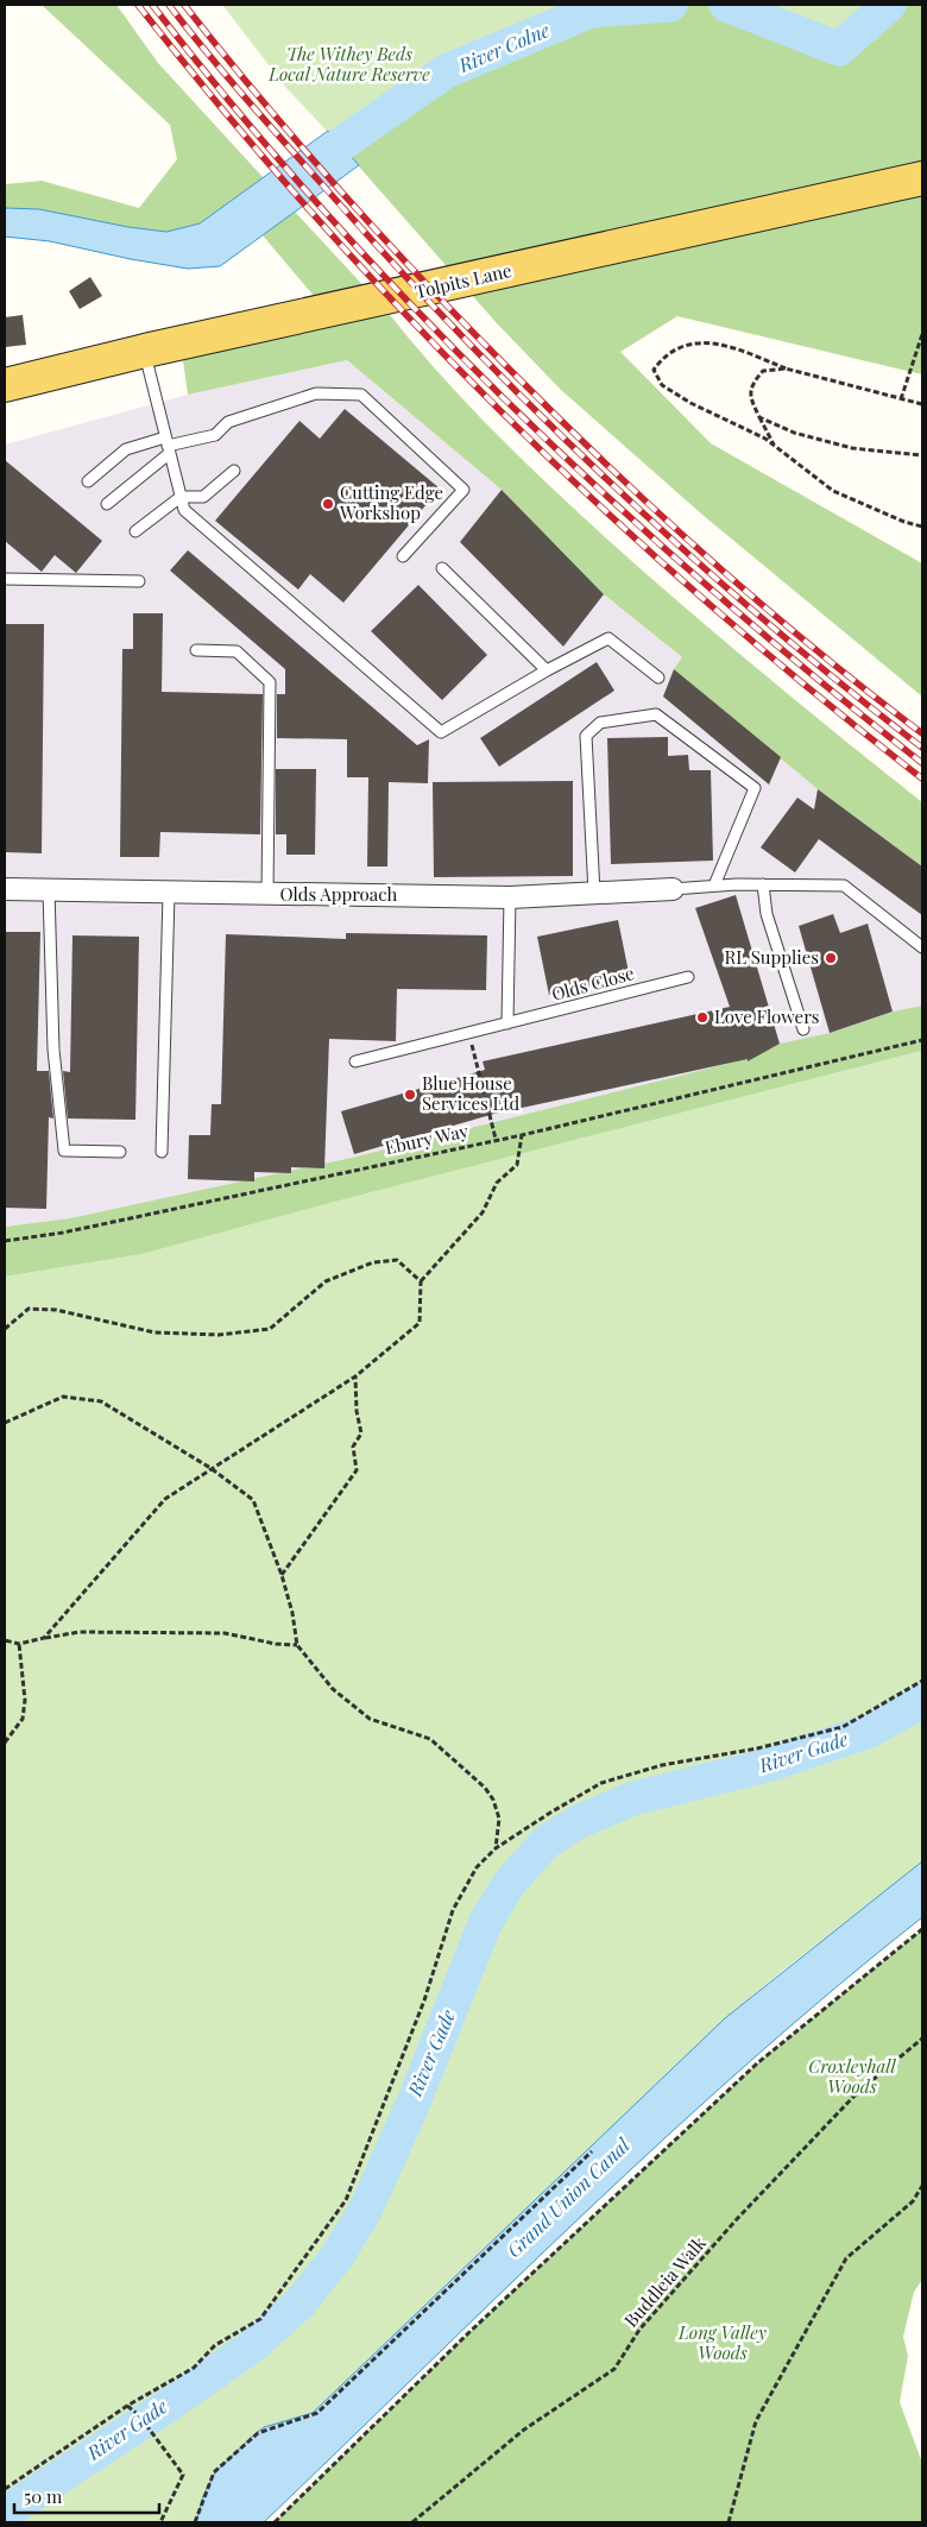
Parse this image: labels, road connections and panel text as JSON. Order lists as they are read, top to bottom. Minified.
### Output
{"streets":{"main road":["Tolpits Lane"],"street":["Olds Approach"],"lane":["Olds Close"],"path":["Ebury Way","Buddleia Walk"]},"water":["River Colne","River Gade","Grand Union Canal"],"parks":["The Withey Beds Local Nature Reserve","Croxleyhall Woods","Long Valley Woods"],"places":["Cutting Edge Workshop","RL Supplies","Love Flowers","Blue House Services Ltd"],"scale_bar":"50 m"}
